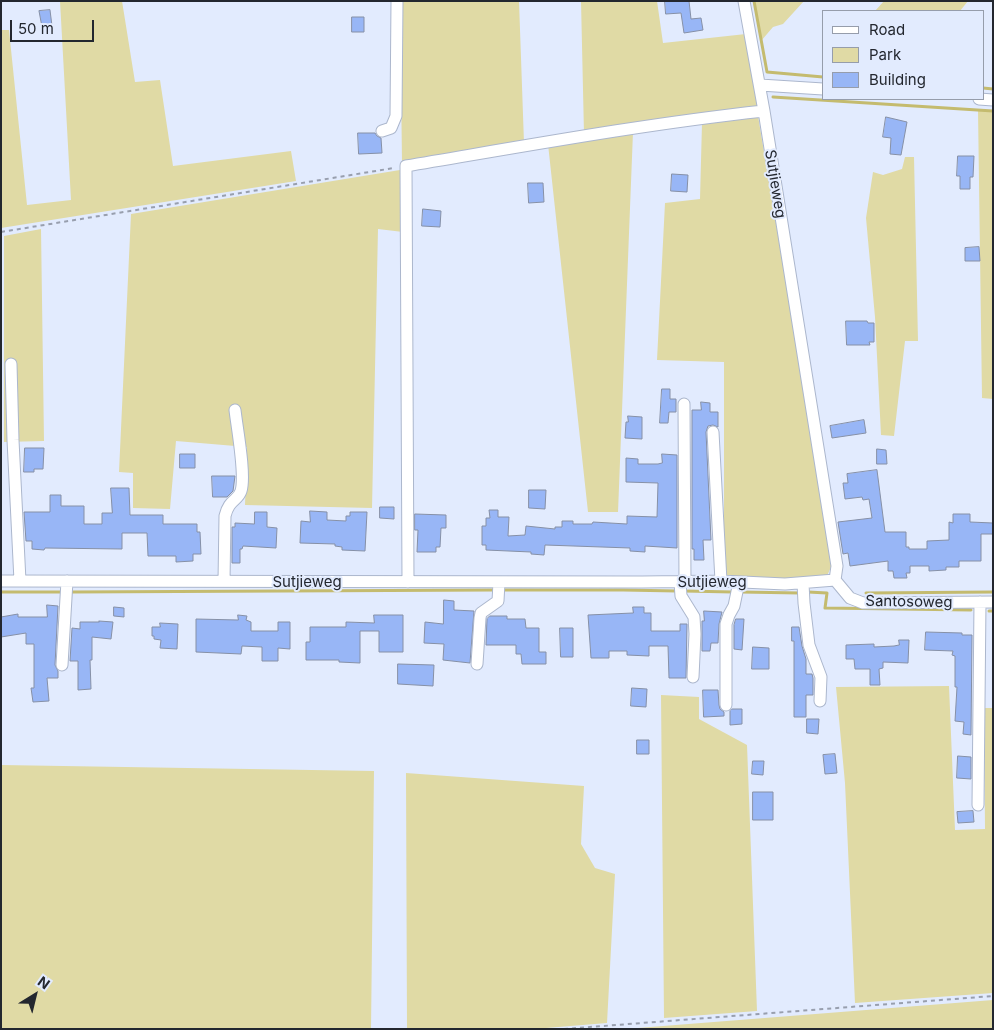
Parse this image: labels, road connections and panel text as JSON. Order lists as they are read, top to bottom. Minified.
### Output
{"streets":{"street":["Sutjieweg","Santosoweg"]},"crossings":[["Sutjieweg","Santosoweg"]],"legend":["Road","Park","Building"],"scale_bar":"50 m","north":"top right"}
